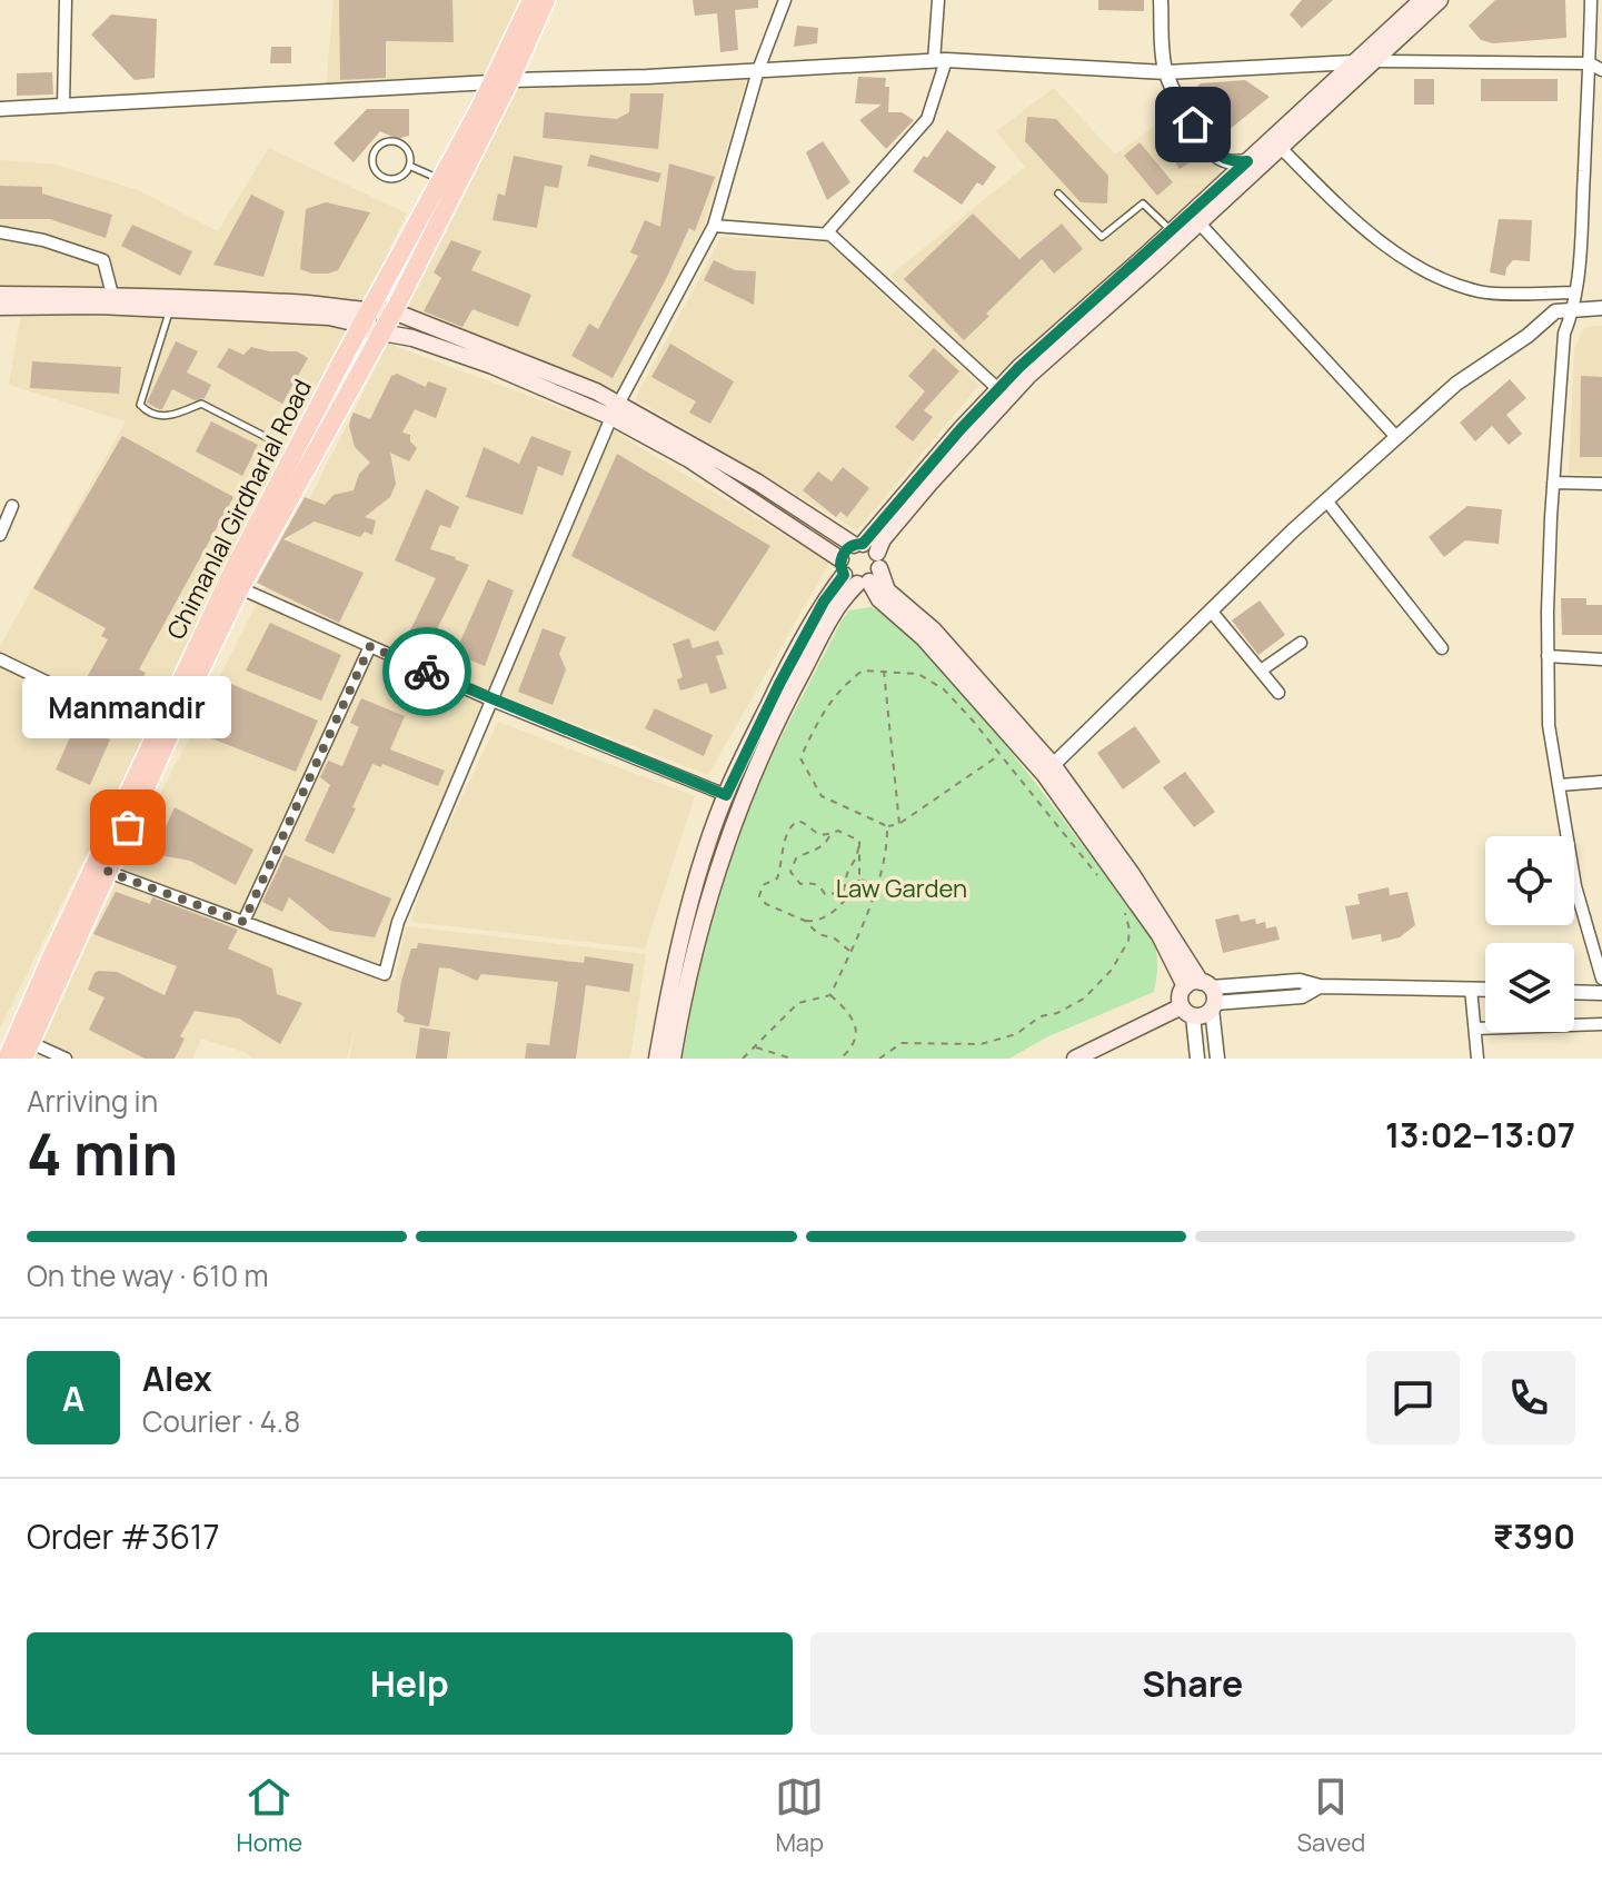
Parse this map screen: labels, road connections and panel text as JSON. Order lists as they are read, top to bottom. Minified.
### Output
{"streets":{"main road":["Chimanlal Girdharlal Road"]},"parks":["Law Garden"],"places":["Manmandir"],"page":{"bubble":"Manmandir","heading":["4 min","Arriving in","13:02–13:07"],"panel":["Alex","Courier · 4.8","Order #3617","₹390"],"bar":"On the way · 610 m","round":"A","buttons":["Help","Share"],"tabs":["Home","Map","Saved"]}}
